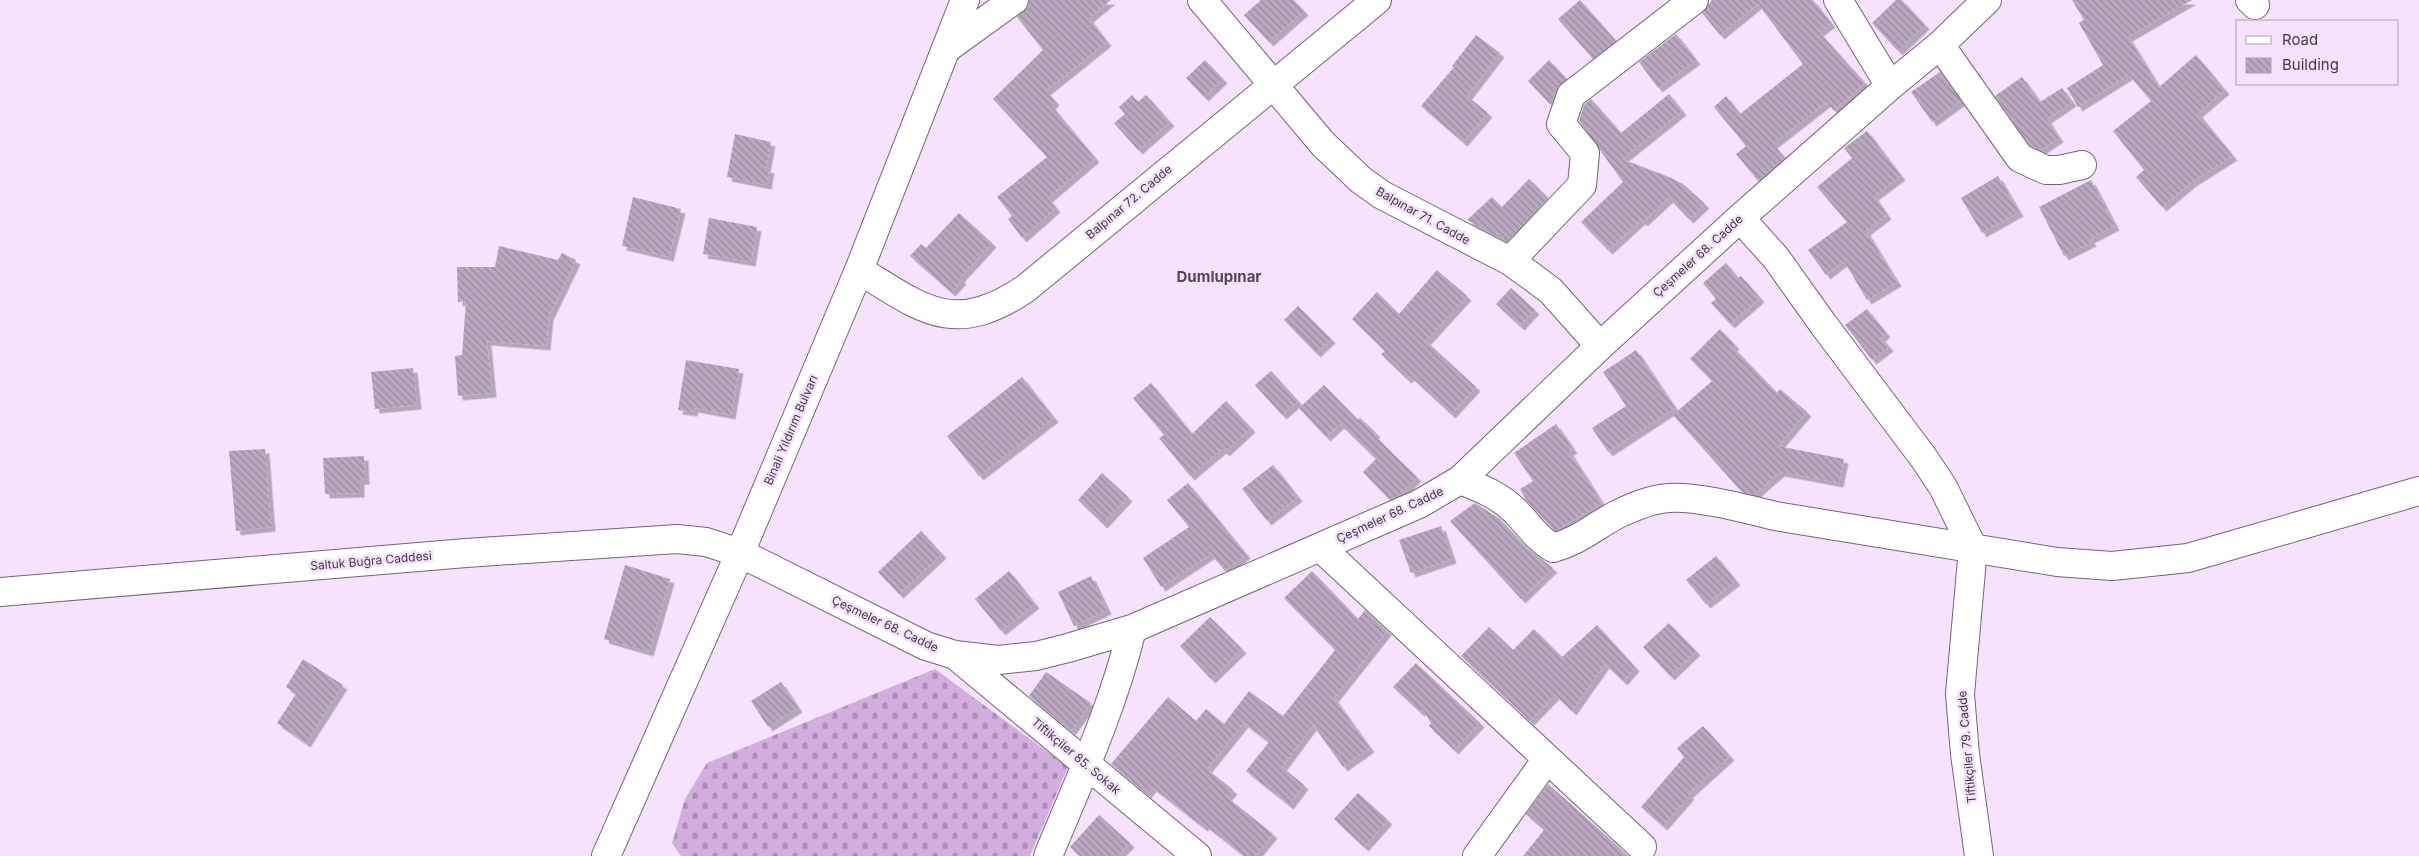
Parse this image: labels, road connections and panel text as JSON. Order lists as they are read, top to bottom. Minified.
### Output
{"streets":{"street":["Balpınar 72. Cadde","Balpınar 71. Cadde","Çeşmeler 68. Cadde","Binali Yıldırım Bulvarı","Saltuk Buğra Caddesi","Tiftikçiler 79. Cadde","Tiftikçiler 85. Sokak"]},"crossings":[["Balpınar 72. Cadde","Balpınar 71. Cadde"],["Balpınar 72. Cadde","Binali Yıldırım Bulvarı"],["Balpınar 71. Cadde","Çeşmeler 68. Cadde"],["Çeşmeler 68. Cadde","Binali Yıldırım Bulvarı"],["Çeşmeler 68. Cadde","Saltuk Buğra Caddesi"],["Çeşmeler 68. Cadde","Tiftikçiler 85. Sokak"],["Binali Yıldırım Bulvarı","Saltuk Buğra Caddesi"]],"districts":["Dumlupınar"],"legend":["Road","Building"]}
